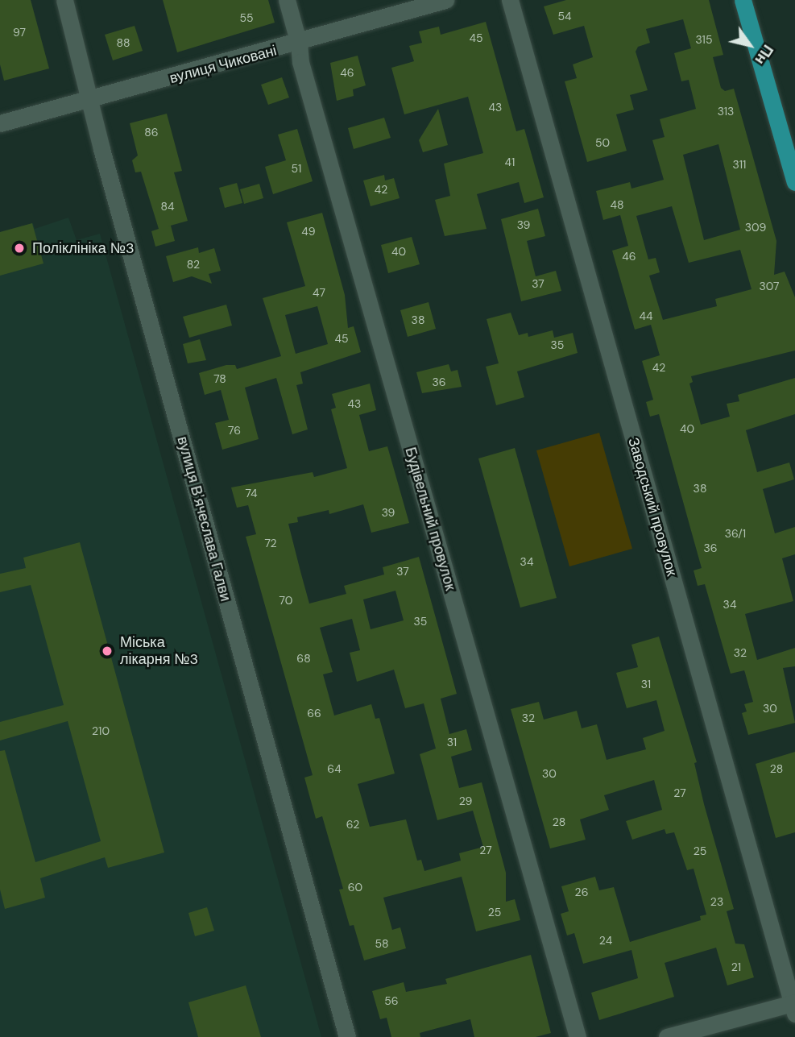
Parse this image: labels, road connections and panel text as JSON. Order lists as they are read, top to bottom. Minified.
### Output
{"streets":{"street":["вулиця Чиковані","Заводський провулок","вулиця Вʼячеслава Галви","Будівельний провулок"]},"crossings":[["вулиця Чиковані","вулиця Вʼячеслава Галви"],["вулиця Чиковані","Будівельний провулок"]],"places":["Поліклініка №3","Міська лікарня №3"],"house_numbers":["54","55","97","45","315","88","46","43","313","86","50","41","311","51","42","48","84","39","309","49","40","46","82","37","307","47","44","38","45","35","42","78","36","43","40","76","38","74","39","36/1","72","36","34","37","70","34","35","32","68","31","30","66","32","210","31","64","28","30","27","29","28","62","27","25","60","26","23","25","24","58","21","56"],"north":"bottom right"}
